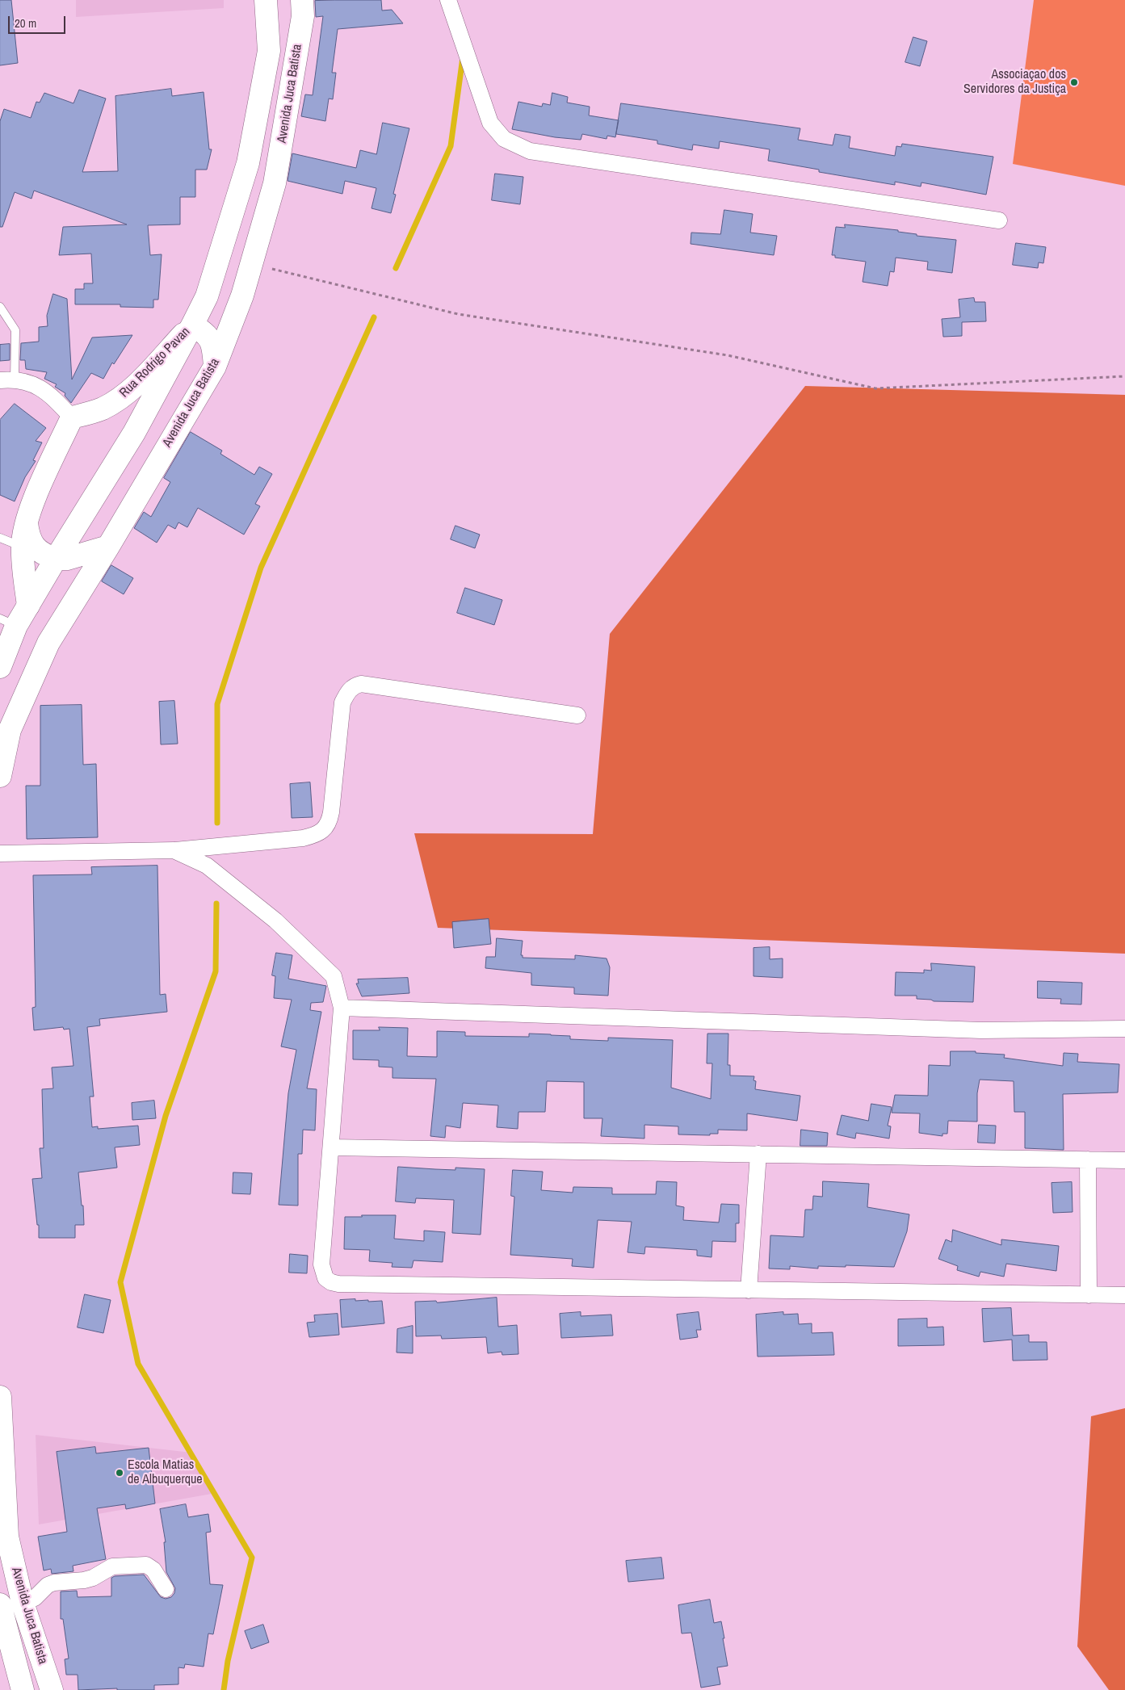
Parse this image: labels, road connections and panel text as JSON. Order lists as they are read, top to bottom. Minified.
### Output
{"streets":{"main road":["Avenida Juca Batista","Rua Rodrigo Pavan"]},"places":["Associaçao dos Servidores da Justiça","Escola Matias de Albuquerque"],"scale_bar":"20 m"}
